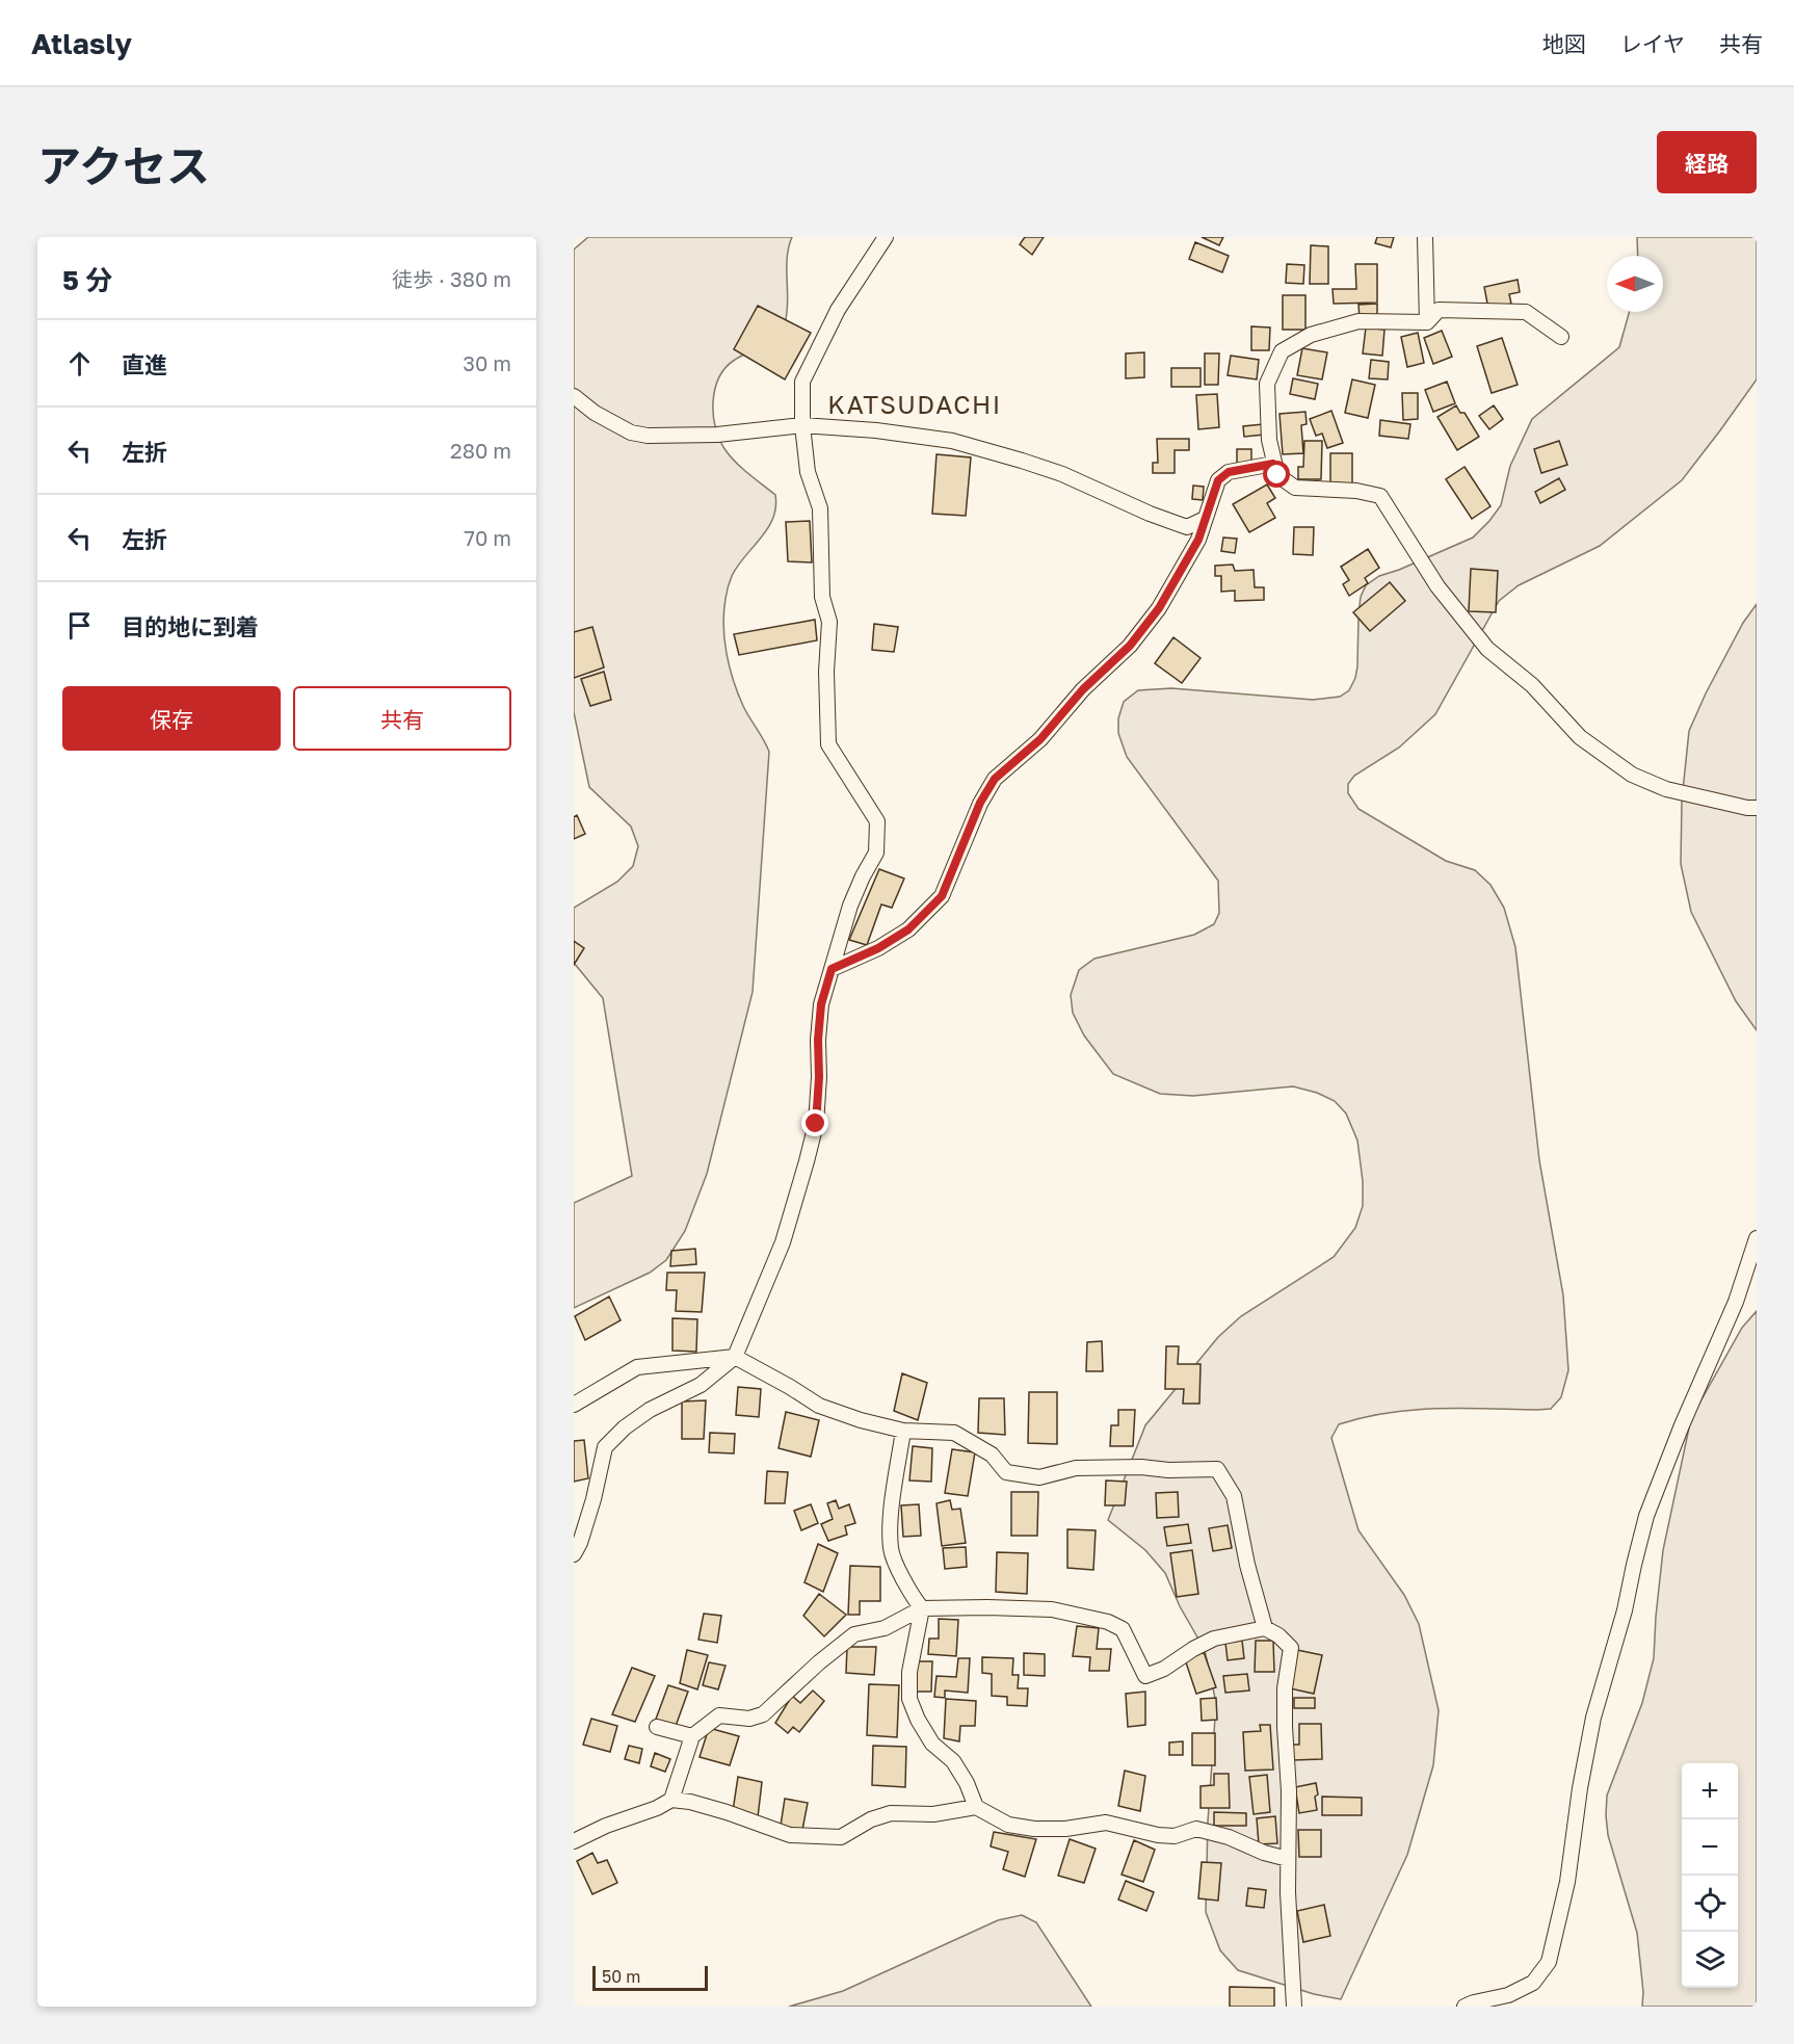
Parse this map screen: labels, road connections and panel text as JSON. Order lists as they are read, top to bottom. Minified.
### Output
{"districts":["KATSUDACHI"],"scale_bar":"50 m","north":"left","page":{"header":"Atlasly","nav":["地図","レイヤ","共有"],"title":"アクセス","buttons":["経路",["保存","共有"]],"heading":["5 分","徒歩 · 380 m"],"list":[["直進","30 m"],["左折","280 m"],["左折","70 m"],"目的地に到着"],"map_buttons":["+","−"],"scale":"50 m"}}
